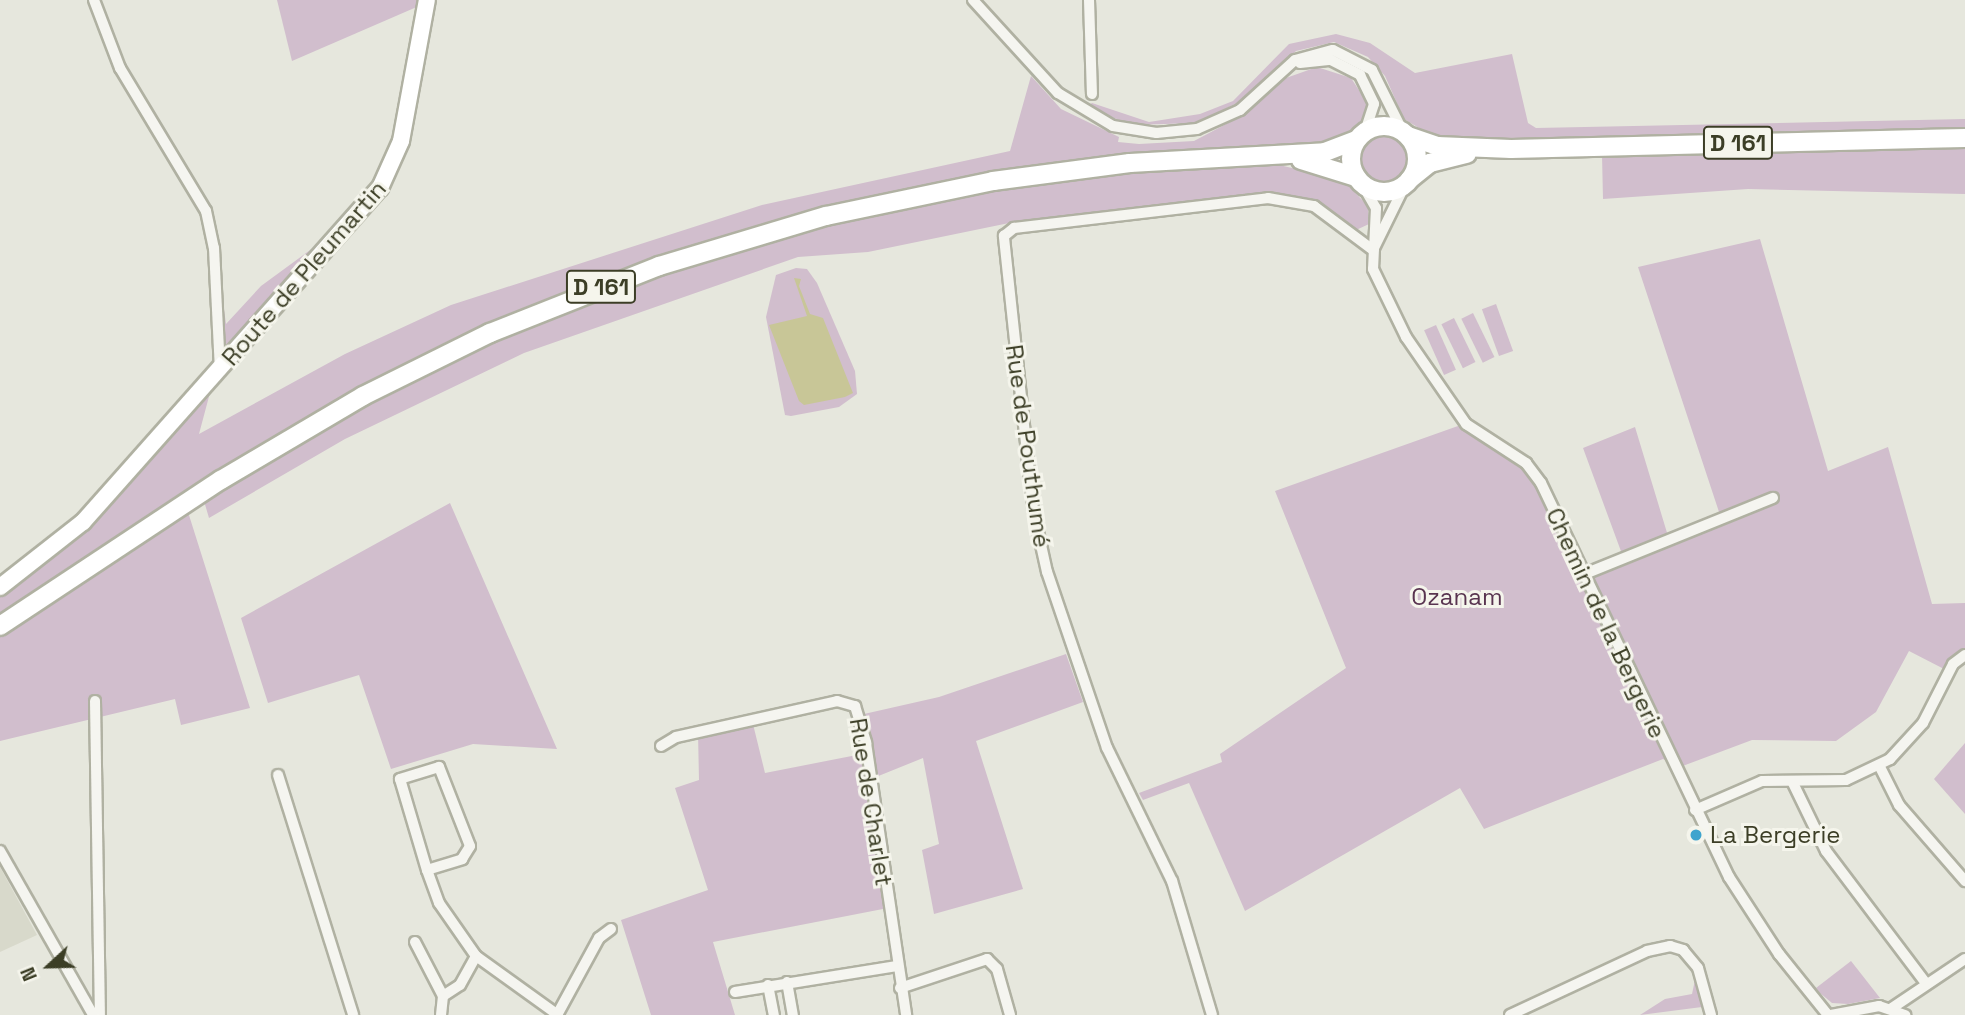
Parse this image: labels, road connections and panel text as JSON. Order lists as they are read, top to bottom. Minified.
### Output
{"streets":{"main road":["D 161","Route de Pleumartin"],"street":["Rue de Pouthumé","Chemin de la Bergerie","Rue de Charlet"]},"crossings":[["D 161","Chemin de la Bergerie"],["Rue de Pouthumé","Chemin de la Bergerie"]],"parks":["Ozanam"],"places":["La Bergerie"],"north":"left"}
